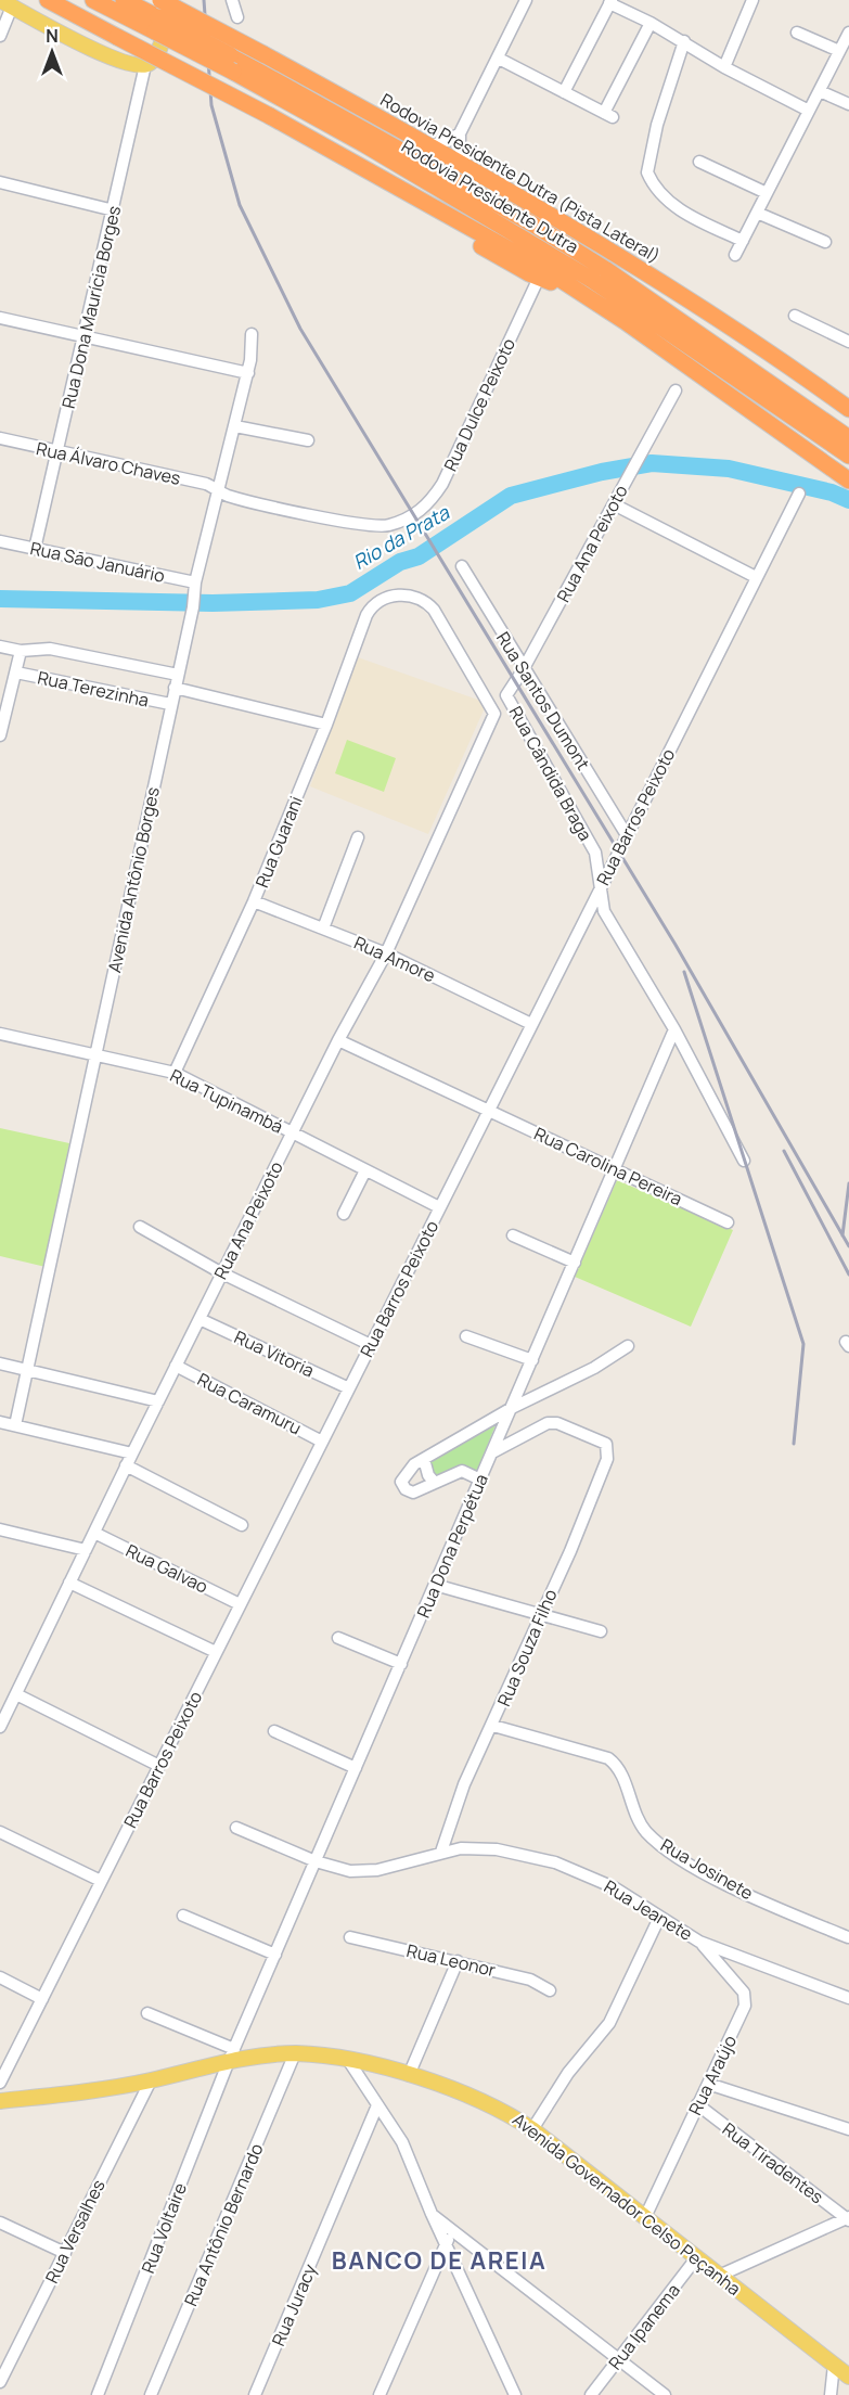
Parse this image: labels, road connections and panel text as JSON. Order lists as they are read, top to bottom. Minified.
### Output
{"streets":{"highway":["Rodovia Presidente Dutra (Pista Lateral)","Rodovia Presidente Dutra"],"main road":["Avenida Governador Celso Peçanha"],"street":["Rua Dona Maurícia Borges","Rua Dulce Peixoto","Rua Álvaro Chaves","Rua Ana Peixoto","Rua Sāo Januário","Rua Terezinha","Rua Santos Dumont","Rua Cândida Braga","Rua Barros Peixoto","Rua Guarani","Avenida Antônio Borges","Rua Amore","Rua Tupinambá","Rua Carolina Pereira","Rua Vitoria","Rua Caramuru","Rua Dona Perpétua","Rua Galvao","Rua Souza Filho","Rua Josinete","Rua Jeanete","Rua Leonor","Rua Araújo","Rua Tiradentes","Rua Antônio Bernardo","Rua Voltaire","Rua Versalhes","Rua Juracy","Rua Ipanema"]},"crossings":[["Rua Dona Maurícia Borges","Rua Álvaro Chaves"],["Rua Dona Maurícia Borges","Rua Sāo Januário"],["Rua Dulce Peixoto","Rua Álvaro Chaves"],["Rua Dulce Peixoto","Avenida Antônio Borges"],["Rua Álvaro Chaves","Avenida Antônio Borges"],["Rua Ana Peixoto","Rua Santos Dumont"],["Rua Ana Peixoto","Rua Cândida Braga"],["Rua Ana Peixoto","Rua Amore"],["Rua Ana Peixoto","Rua Tupinambá"],["Rua Ana Peixoto","Rua Carolina Pereira"],["Rua Ana Peixoto","Rua Vitoria"],["Rua Ana Peixoto","Rua Caramuru"],["Rua Ana Peixoto","Rua Galvao"],["Rua Sāo Januário","Avenida Antônio Borges"],["Rua Terezinha","Rua Guarani"],["Rua Terezinha","Avenida Antônio Borges"],["Rua Santos Dumont","Rua Barros Peixoto"],["Rua Cândida Braga","Rua Barros Peixoto"],["Rua Cândida Braga","Rua Guarani"],["Rua Barros Peixoto","Rua Amore"],["Rua Barros Peixoto","Rua Tupinambá"],["Rua Barros Peixoto","Rua Carolina Pereira"],["Rua Barros Peixoto","Rua Vitoria"],["Rua Barros Peixoto","Rua Caramuru"],["Rua Barros Peixoto","Rua Galvao"],["Rua Guarani","Rua Amore"],["Rua Guarani","Rua Tupinambá"],["Avenida Antônio Borges","Rua Tupinambá"],["Rua Carolina Pereira","Rua Dona Perpétua"],["Rua Dona Perpétua","Rua Souza Filho"],["Rua Dona Perpétua","Rua Jeanete"],["Rua Dona Perpétua","Avenida Governador Celso Peçanha"],["Rua Dona Perpétua","Rua Voltaire"],["Rua Souza Filho","Rua Josinete"],["Rua Souza Filho","Rua Jeanete"],["Rua Jeanete","Rua Araújo"],["Rua Araújo","Rua Tiradentes"],["Rua Araújo","Avenida Governador Celso Peçanha"],["Avenida Governador Celso Peçanha","Rua Antônio Bernardo"],["Avenida Governador Celso Peçanha","Rua Voltaire"],["Avenida Governador Celso Peçanha","Rua Versalhes"],["Avenida Governador Celso Peçanha","Rua Ipanema"]],"districts":["BANCO DE AREIA"],"water":["Rio da Prata"],"north":"top"}
